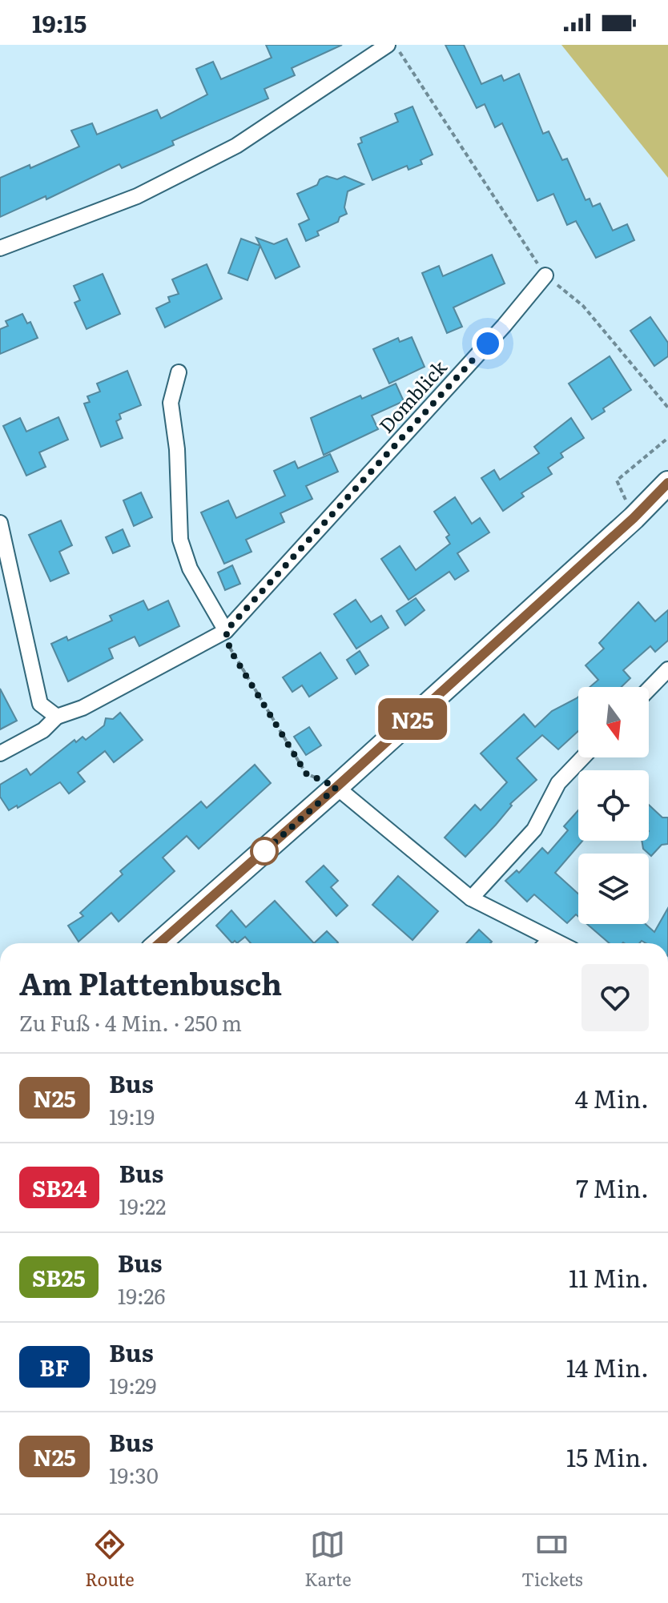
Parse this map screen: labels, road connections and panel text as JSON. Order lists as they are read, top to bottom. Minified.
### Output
{"streets":{"street":["Domblick"]},"lines":["bus line N25"],"north":"bottom","page":{"status":"19:15","on_map":"N25","heading":["Am Plattenbusch","Zu Fuß · 4 Min. · 250 m"],"list":[{"mark":"N25","name":"Bus","note":"19:19","value":"4 Min."},{"mark":"SB24","name":"Bus","note":"19:22","value":"7 Min."},{"mark":"SB25","name":"Bus","note":"19:26","value":"11 Min."},{"mark":"BF","name":"Bus","note":"19:29","value":"14 Min."},{"mark":"N25","name":"Bus","note":"19:30","value":"15 Min."}],"tabs":["Route","Karte","Tickets"]}}
